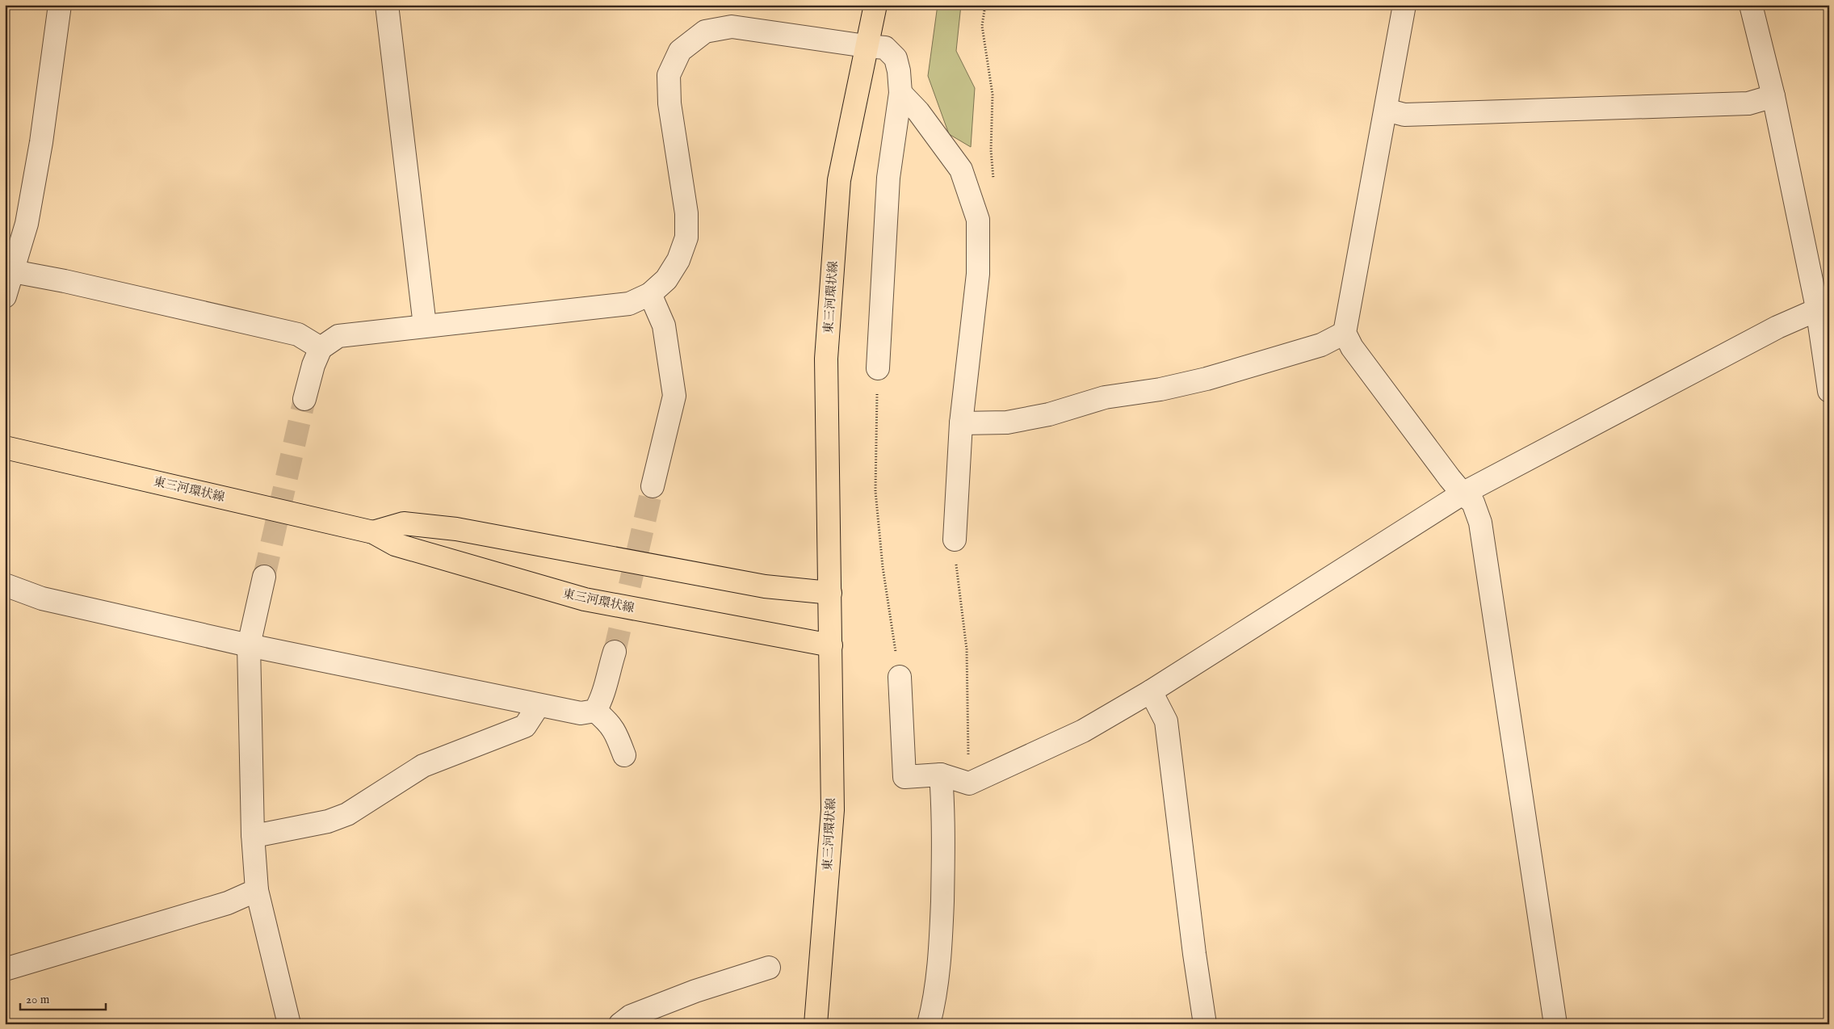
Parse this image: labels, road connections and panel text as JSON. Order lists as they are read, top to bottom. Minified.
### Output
{"streets":{"main road":["東三河環状線"]},"scale_bar":"20 m"}
